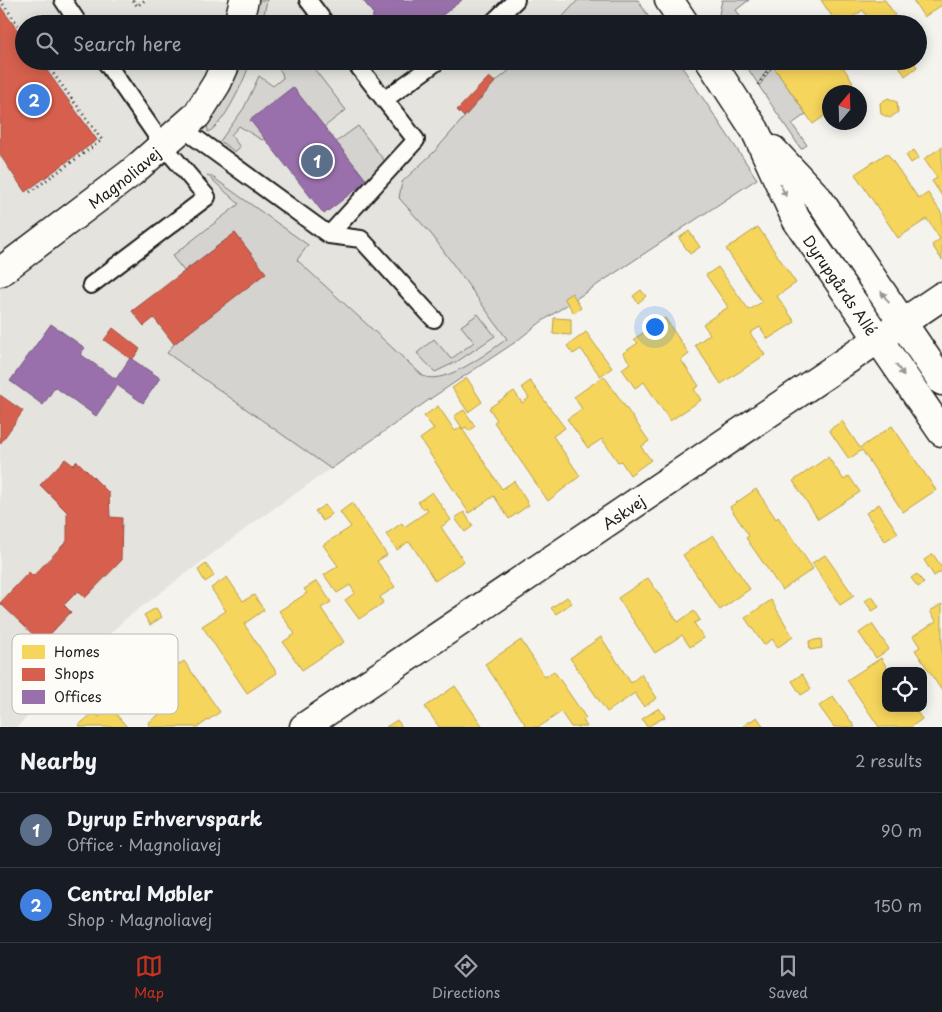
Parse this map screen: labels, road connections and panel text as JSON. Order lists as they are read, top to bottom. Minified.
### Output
{"streets":{"street":["Magnoliavej","Dyrupgårds Allé","Askvej"]},"crossings":[["Dyrupgårds Allé","Askvej"]],"legend":["Homes","Shops","Offices"],"north":"top","page":{"search":"Search here","pins":["2","1"],"heading":["Nearby","2 results"],"list":[{"mark":"1","name":"Dyrup Erhvervspark","note":"Office · Magnoliavej","value":"90 m"},{"mark":"2","name":"Central Møbler","note":"Shop · Magnoliavej","value":"150 m"}],"nav":["Map","Directions","Saved"]}}
